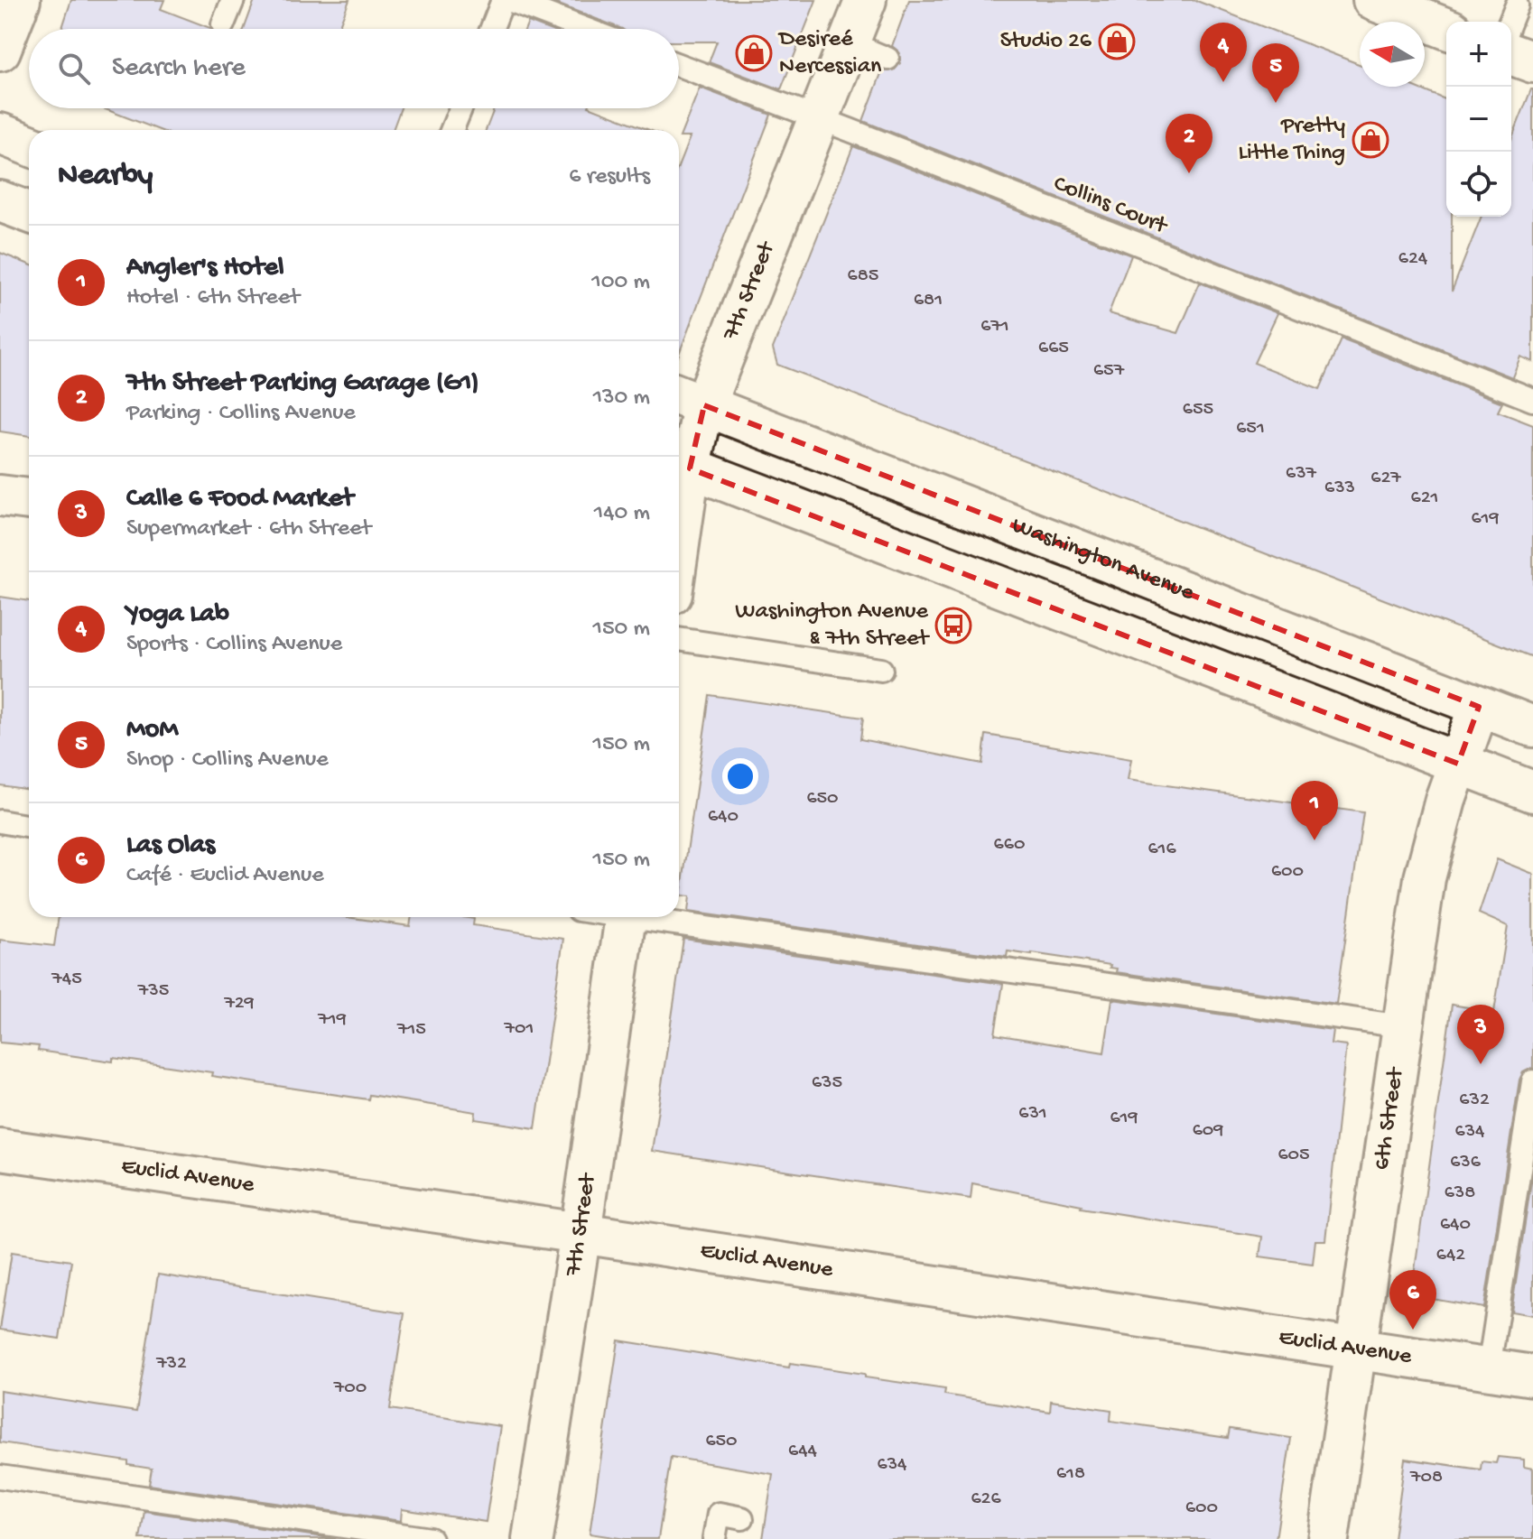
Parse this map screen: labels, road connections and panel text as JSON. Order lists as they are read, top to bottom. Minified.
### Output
{"streets":{"street":["7th Street","Washington Avenue","6th Street","Euclid Avenue"],"lane":["Collins Court"]},"crossings":[["Collins Court","7th Street"],["7th Street","Washington Avenue"],["7th Street","Euclid Avenue"],["Washington Avenue","6th Street"],["6th Street","Euclid Avenue"]],"places":{"shop":["Studio 26","Desireé Nercessian","Pretty Little Thing"],"bus stop":["Washington Avenue & 7th Street"]},"house_numbers":["624","685","681","671","665","657","655","651","637","627","633","621","619","650","640","660","616","600","745","735","729","719","701","715","635","632","631","619","609","634","605","636","638","640","642","732","700","650","644","634","618","708","626","600"],"north":"left","page":{"map_buttons":["+","−"],"pins":["4","5","2","1","3","6"],"search":"Search here","heading":["Nearby","6 results"],"list":[{"mark":"1","name":"Angler's Hotel","note":"Hotel · 6th Street","value":"100 m"},{"mark":"2","name":"7th Street Parking Garage (G1)","note":"Parking · Collins Avenue","value":"130 m"},{"mark":"3","name":"Calle 6 Food Market","note":"Supermarket · 6th Street","value":"140 m"},{"mark":"4","name":"Yoga Lab","note":"Sports · Collins Avenue","value":"150 m"},{"mark":"5","name":"MoM","note":"Shop · Collins Avenue","value":"150 m"},{"mark":"6","name":"Las Olas","note":"Café · Euclid Avenue","value":"150 m"}]}}
